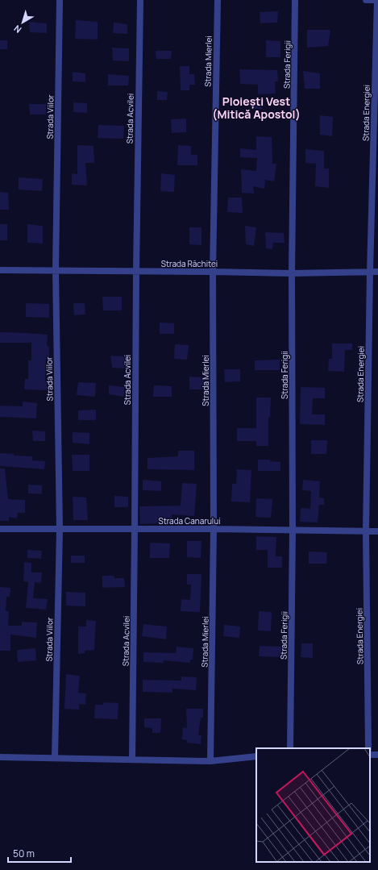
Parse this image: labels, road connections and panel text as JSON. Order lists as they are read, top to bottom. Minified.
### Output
{"streets":{"street":["Strada Mierlei","Strada Ferigii","Strada Energiei","Strada Viilor","Strada Acvilei","Strada Răchitei","Strada Canarului"]},"crossings":[["Strada Mierlei","Strada Răchitei"],["Strada Mierlei","Strada Canarului"],["Strada Ferigii","Strada Răchitei"],["Strada Ferigii","Strada Canarului"],["Strada Energiei","Strada Răchitei"],["Strada Energiei","Strada Canarului"],["Strada Viilor","Strada Răchitei"],["Strada Viilor","Strada Canarului"],["Strada Acvilei","Strada Răchitei"],["Strada Acvilei","Strada Canarului"]],"districts":["Ploiești Vest (Mitică Apostol)"],"scale_bar":"50 m","north":"bottom left"}
